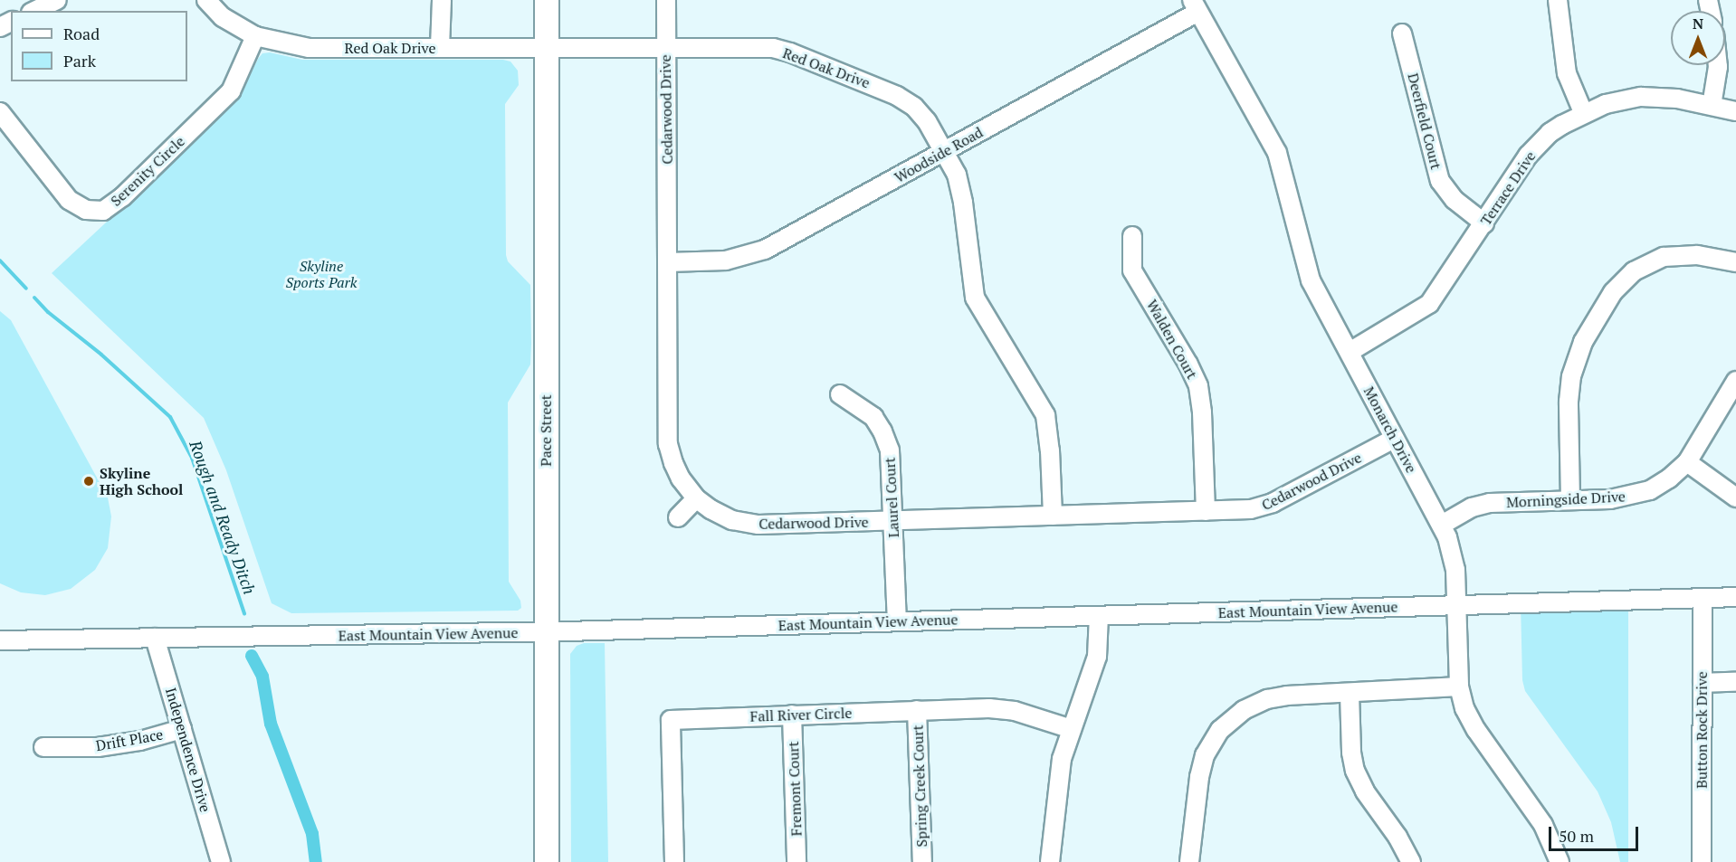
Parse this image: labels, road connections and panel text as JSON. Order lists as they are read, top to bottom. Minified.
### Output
{"streets":{"main road":["Pace Street"],"street":["Red Oak Drive","Cedarwood Drive","Deerfield Court","Woodside Road","Serenity Circle","Terrace Drive","Walden Court","Monarch Drive","Laurel Court","Morningside Drive","East Mountain View Avenue","Fall River Circle","Button Rock Drive","Drift Place","Independence Drive","Spring Creek Court","Fremont Court"]},"crossings":[["Red Oak Drive","Cedarwood Drive"],["Red Oak Drive","Woodside Road"],["Red Oak Drive","Serenity Circle"],["Red Oak Drive","Pace Street"],["Cedarwood Drive","Woodside Road"],["Cedarwood Drive","Walden Court"],["Cedarwood Drive","Monarch Drive"],["Cedarwood Drive","Laurel Court"],["Deerfield Court","Terrace Drive"],["Woodside Road","Monarch Drive"],["Terrace Drive","Monarch Drive"],["Monarch Drive","Morningside Drive"],["Monarch Drive","East Mountain View Avenue"],["Pace Street","East Mountain View Avenue"],["Laurel Court","East Mountain View Avenue"],["East Mountain View Avenue","Button Rock Drive"],["East Mountain View Avenue","Independence Drive"],["Fall River Circle","Spring Creek Court"],["Fall River Circle","Fremont Court"],["Drift Place","Independence Drive"]],"water":["Rough and Ready Ditch"],"parks":["Skyline Sports Park"],"places":["Skyline High School"],"legend":["Road","Park"],"scale_bar":"50 m","north":"top"}
